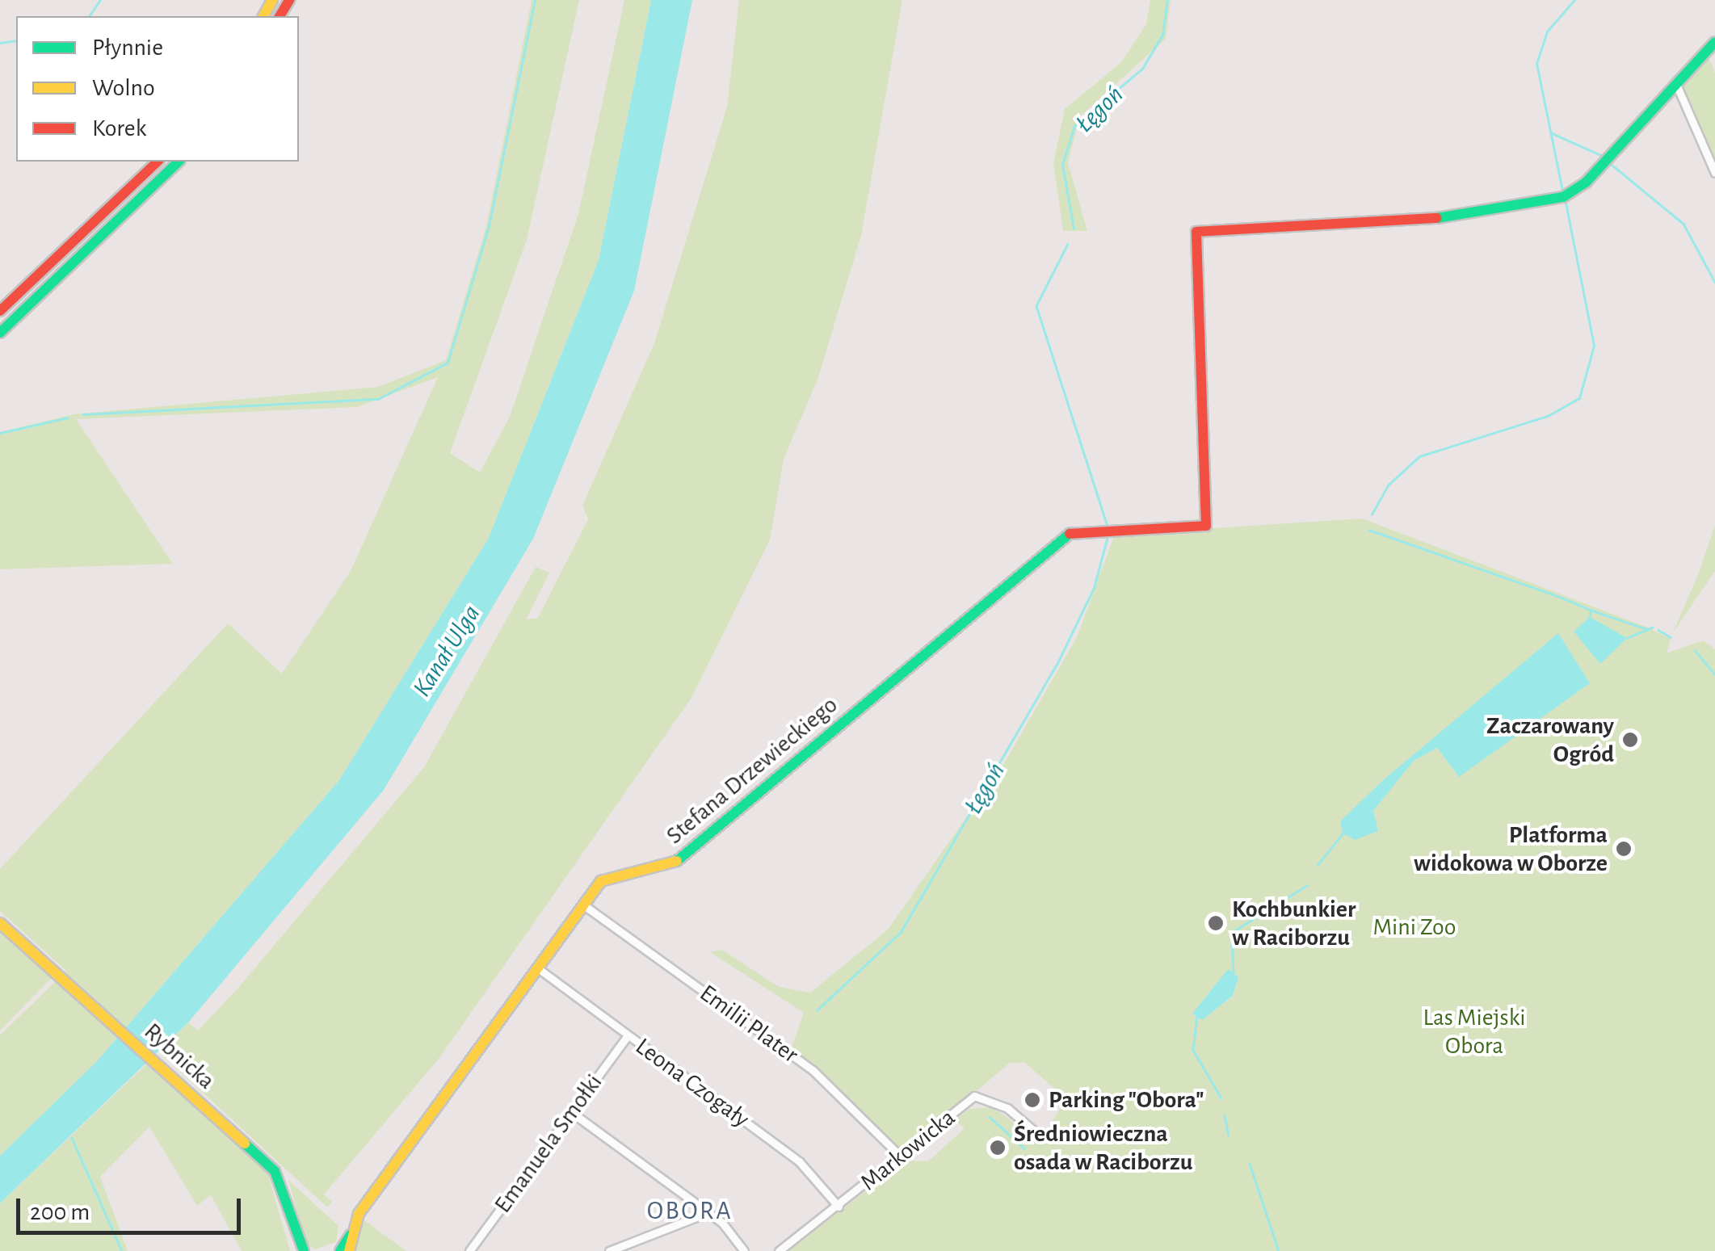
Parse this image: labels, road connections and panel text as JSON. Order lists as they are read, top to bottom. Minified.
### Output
{"streets":{"street":["Stefana Drzewieckiego","Emilii Plater","Rybnicka","Leona Czogały","Emanuela Smołki","Markowicka"]},"crossings":[["Stefana Drzewieckiego","Emilii Plater"],["Stefana Drzewieckiego","Leona Czogały"],["Emilii Plater","Markowicka"],["Leona Czogały","Emanuela Smołki"],["Leona Czogały","Markowicka"]],"districts":["OBORA"],"water":["Łęgoń","Kanał Ulga"],"parks":["Mini Zoo","Las Miejski Obora"],"places":["Zaczarowany Ogród","Platforma widokowa w Oborze","Kochbunkier w Raciborzu","Parking \"Obora\"","Średniowieczna osada w Raciborzu"],"legend":["Płynnie","Wolno","Korek"],"scale_bar":"200 m"}
